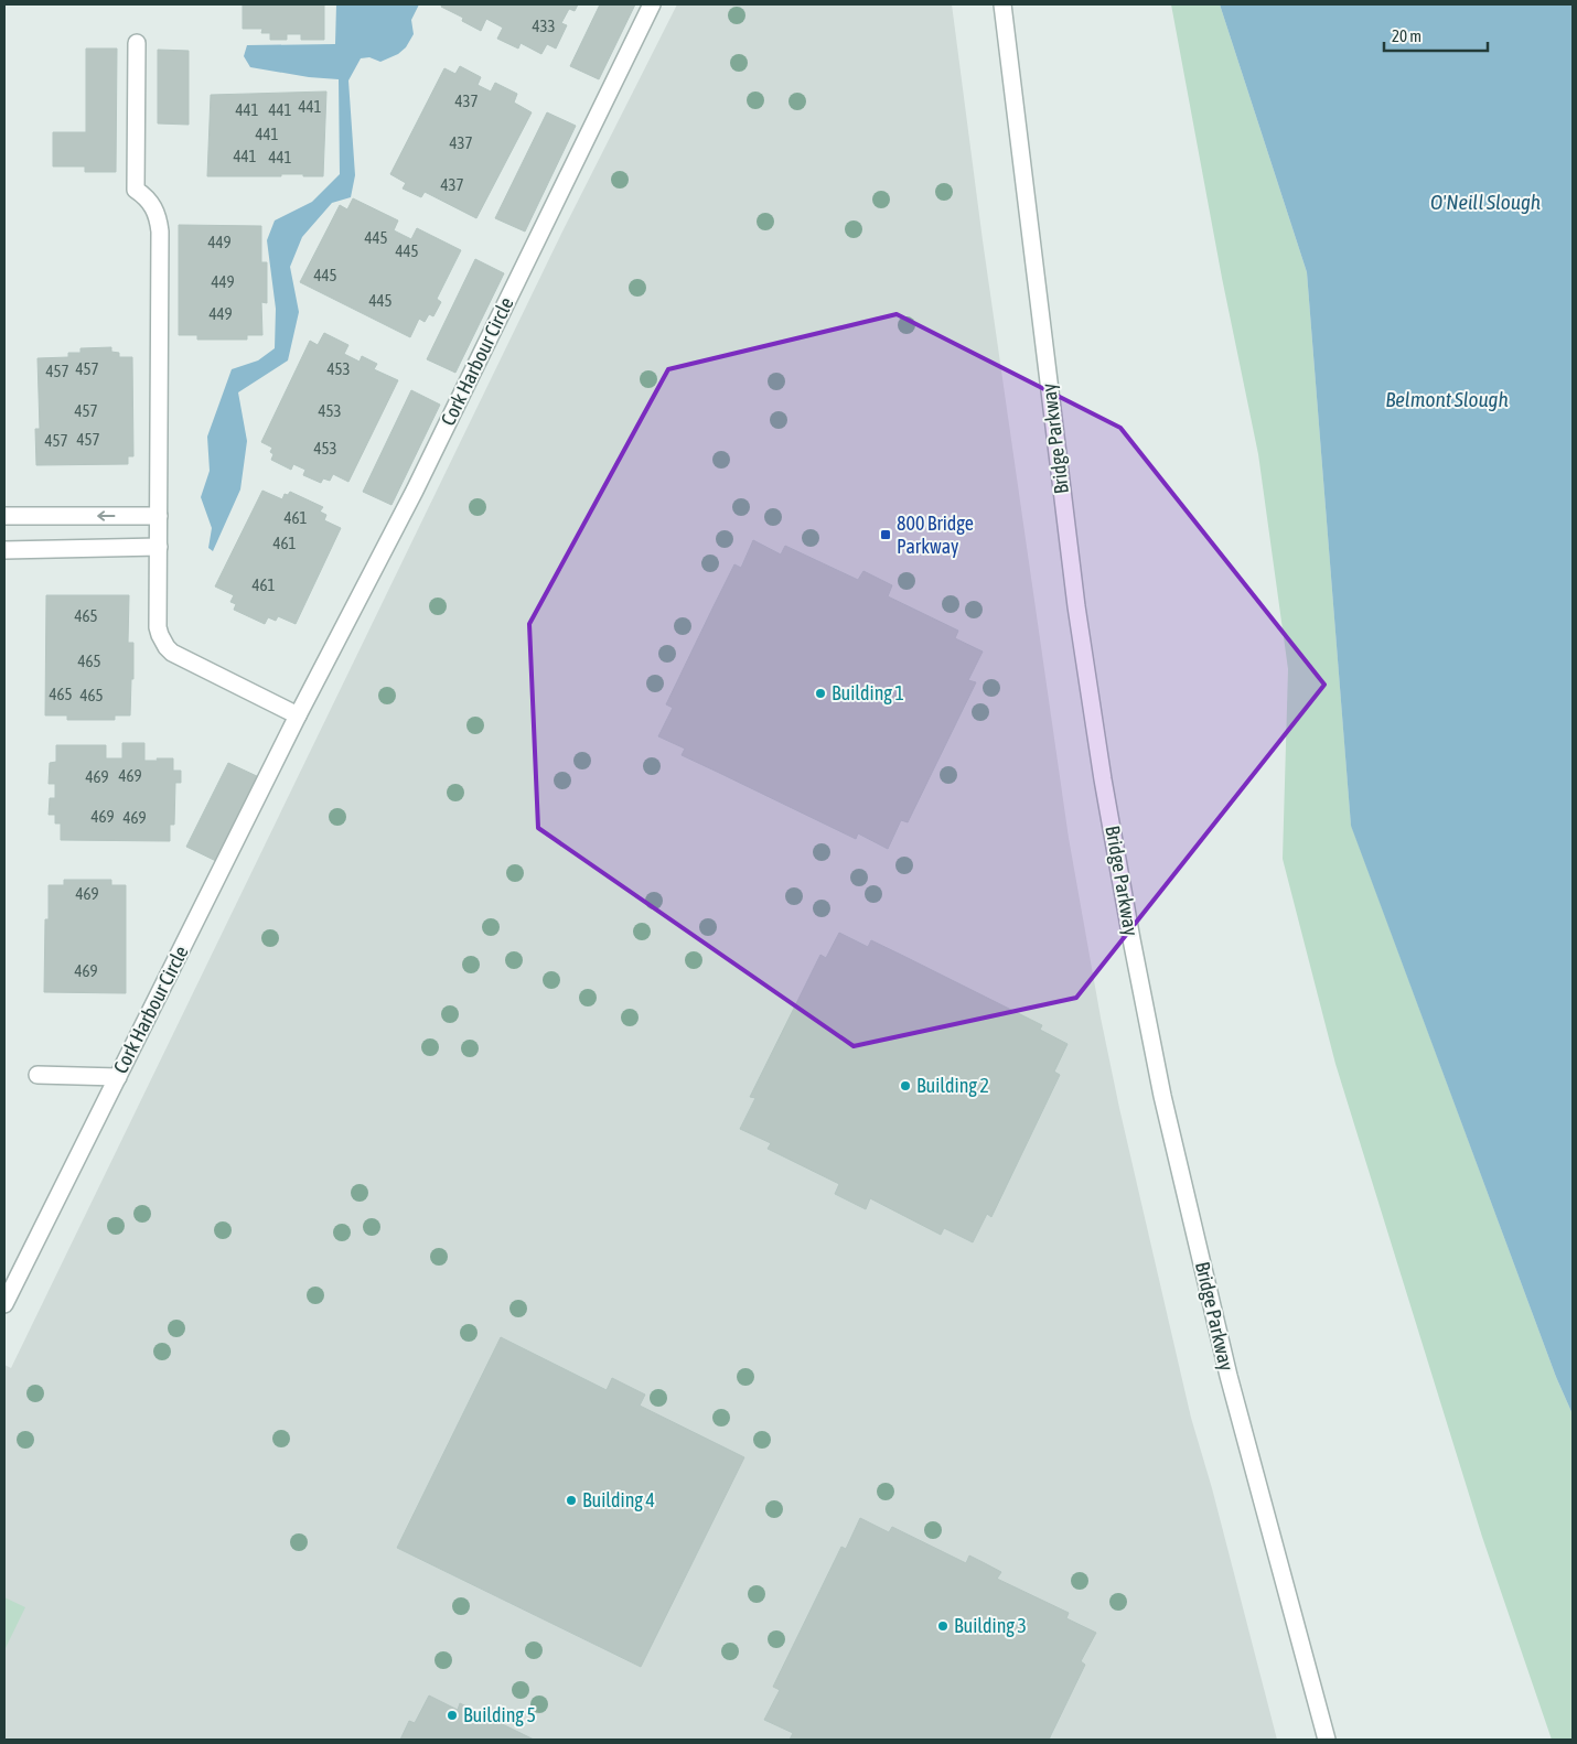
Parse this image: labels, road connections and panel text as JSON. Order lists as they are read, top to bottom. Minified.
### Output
{"streets":{"street":["Cork Harbour Circle","Bridge Parkway"]},"water":["O'Neill Slough","Belmont Slough"],"places":{"transit":["800 Bridge Parkway"],"other":["Building 1","Building 2","Building 4","Building 3","Building 5"]},"house_numbers":["433","437","441","441","441","441","437","441","441","437","445","449","445","445","449","445","449","457","453","457","457","453","457","457","453","461","461","461","465","465","465","465","469","469","469","469","469","469"],"scale_bar":"20 m"}
